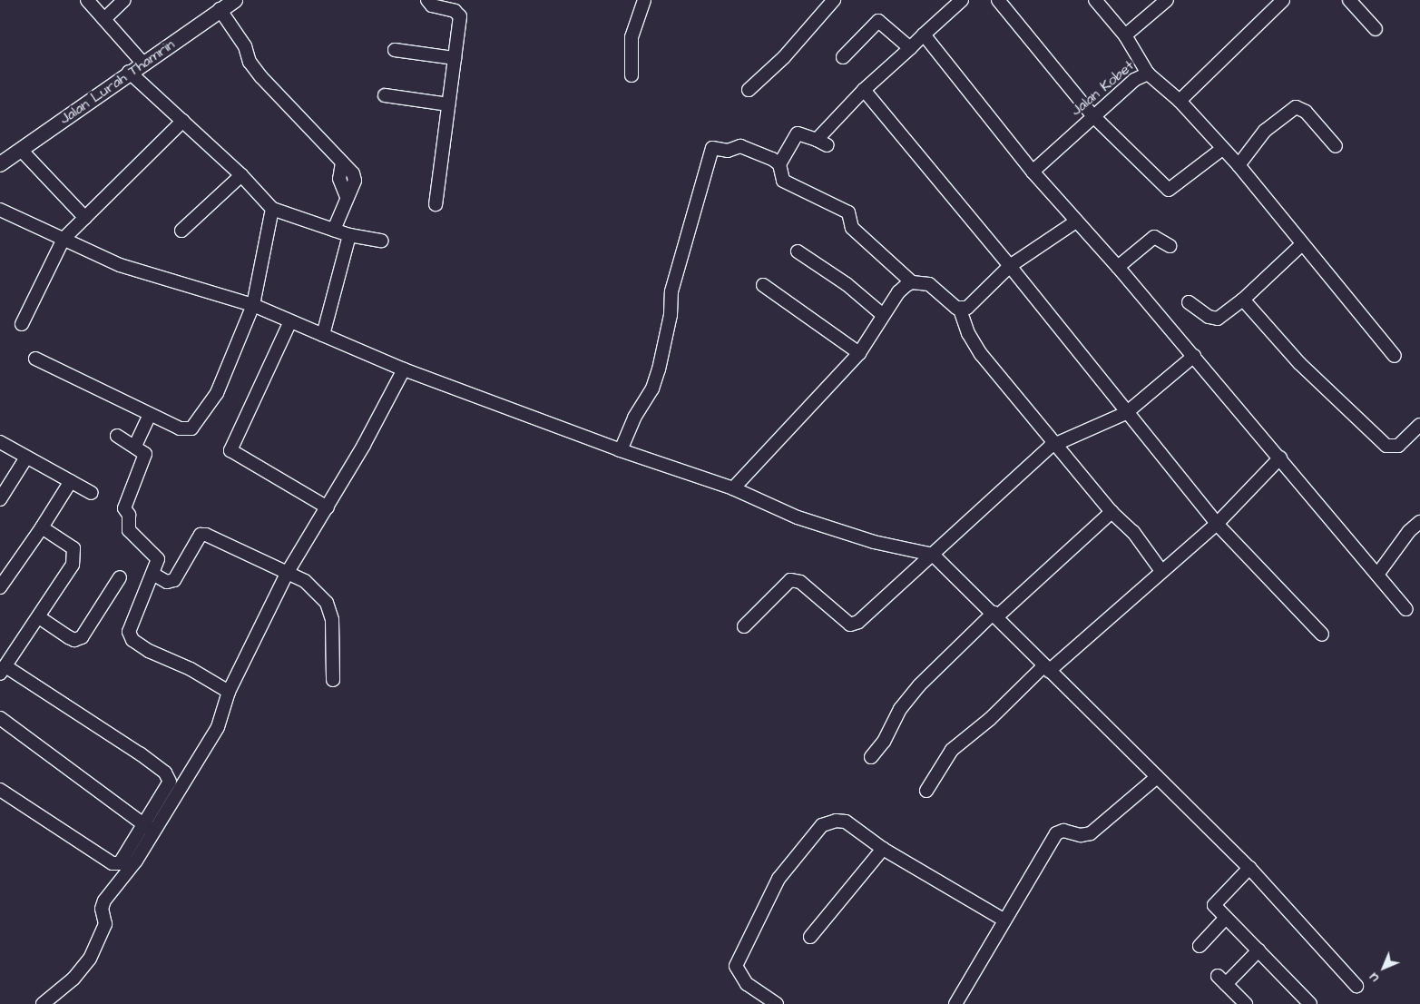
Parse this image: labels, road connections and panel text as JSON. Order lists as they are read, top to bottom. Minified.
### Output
{"streets":{"street":["Jalan Lurah Thamrin","Jalan Kobet"]},"north":"bottom left"}
